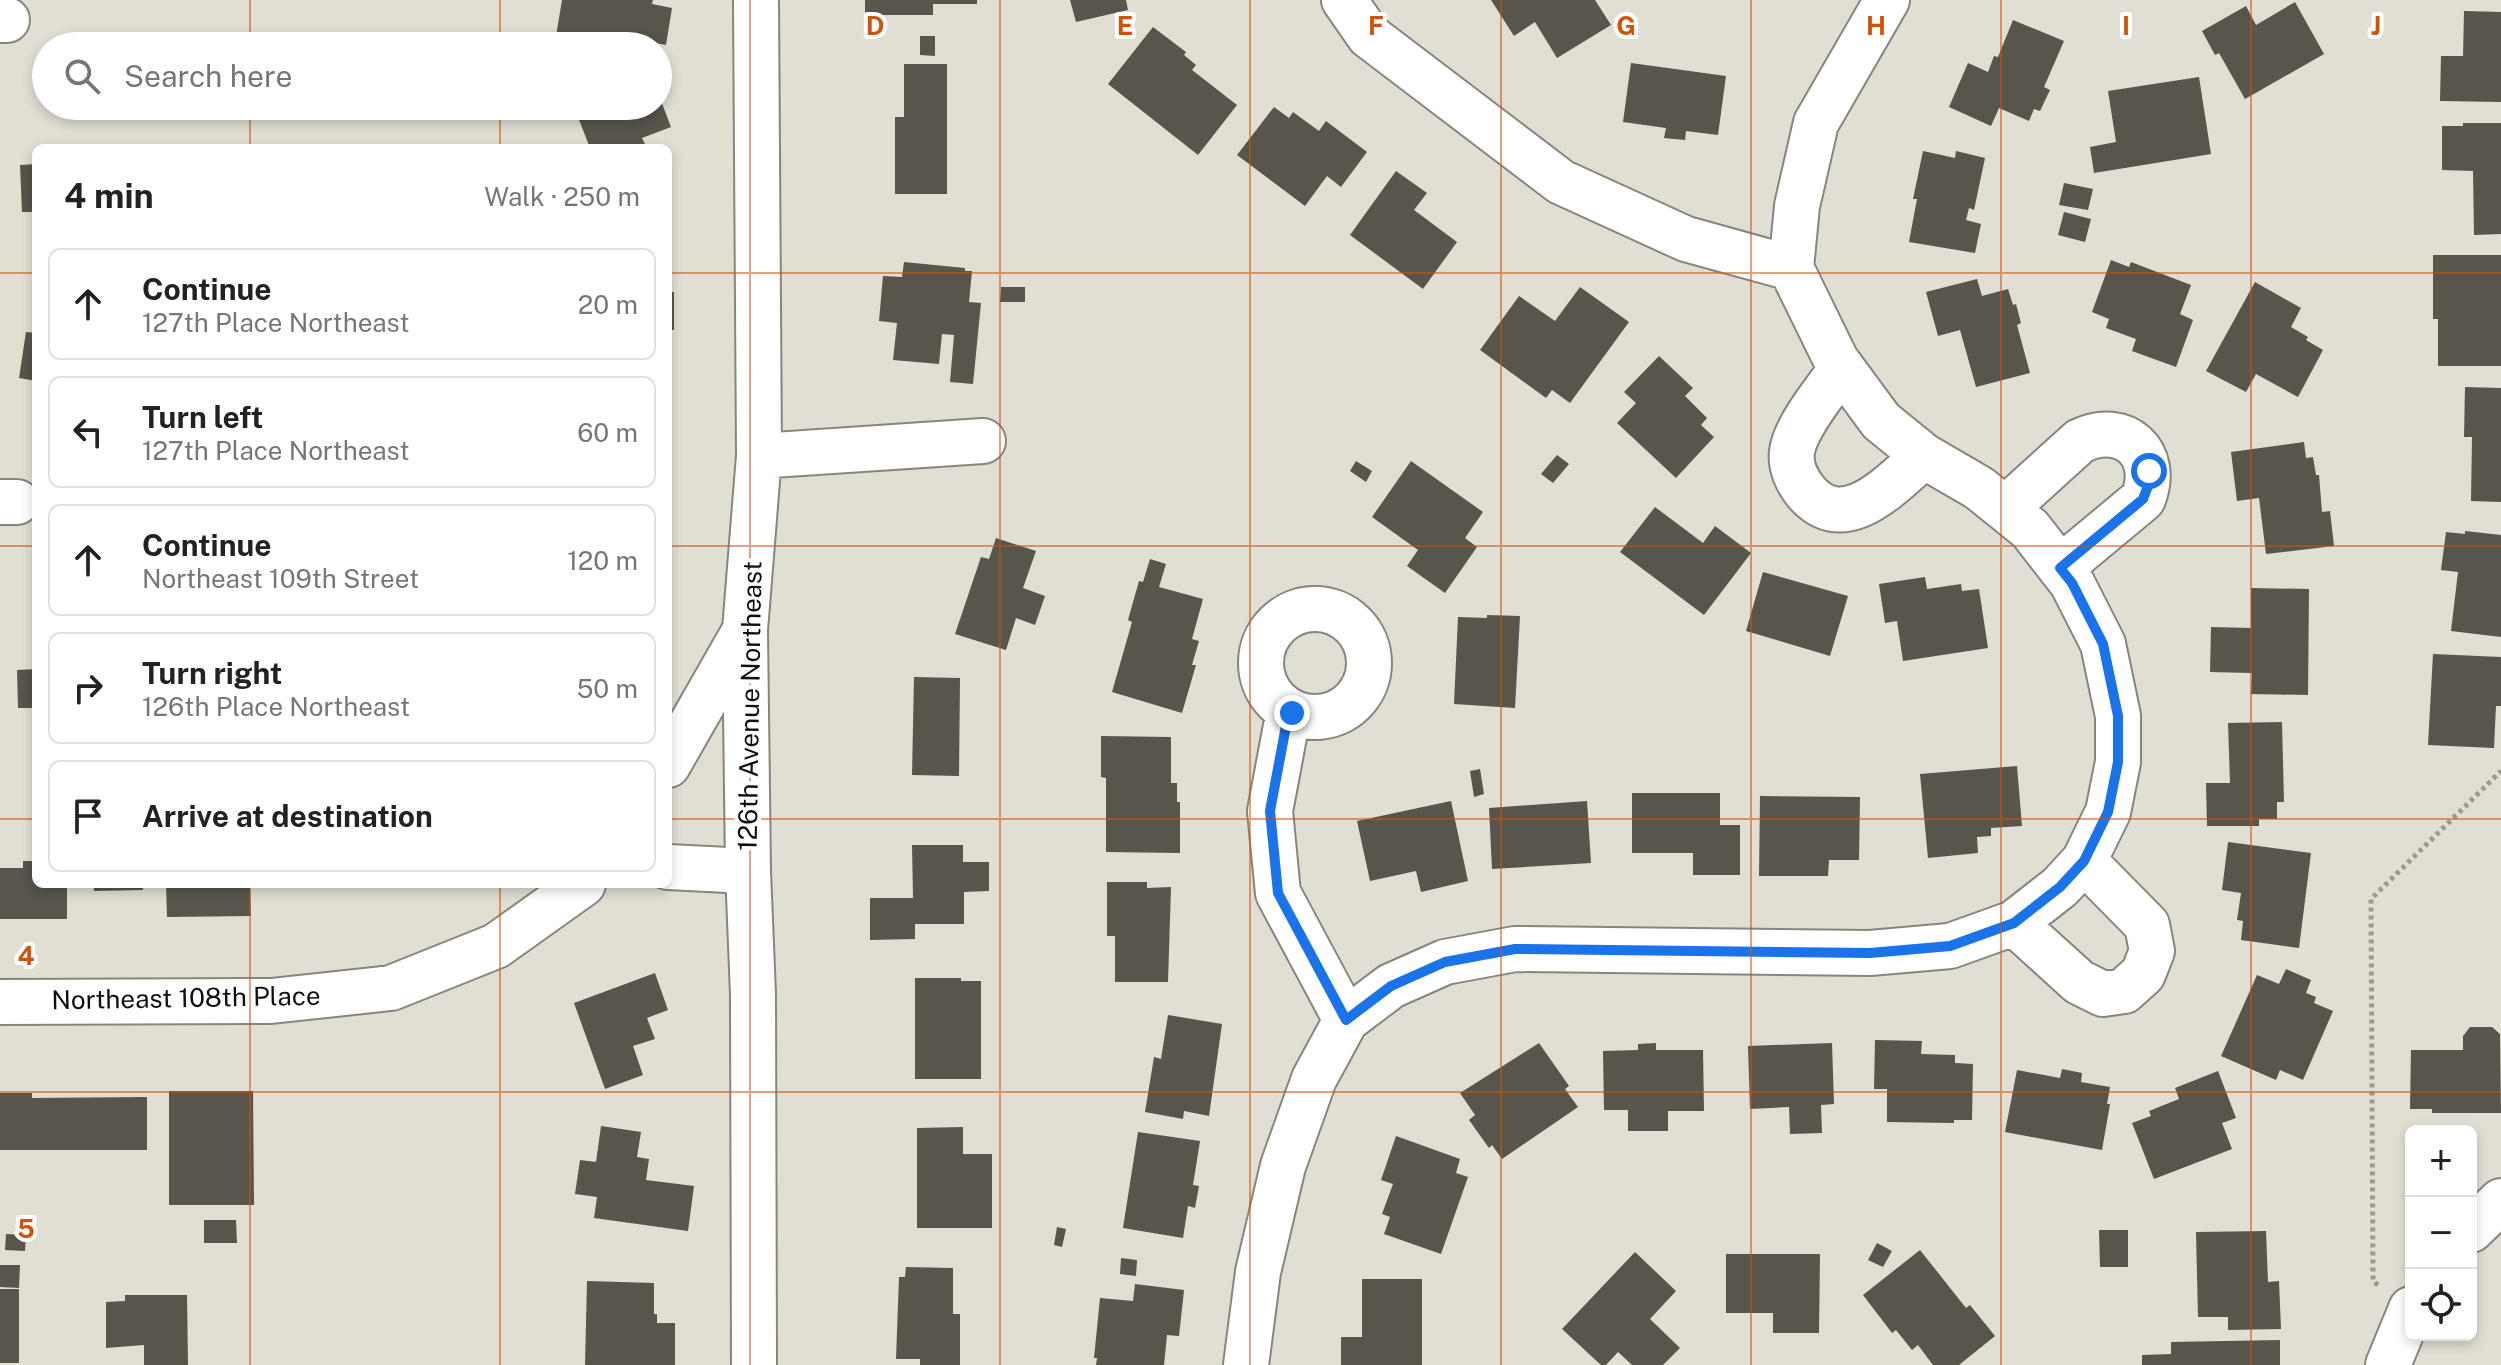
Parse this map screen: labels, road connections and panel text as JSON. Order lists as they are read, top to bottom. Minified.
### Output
{"streets":{"street":["126th Avenue Northeast","Northeast 108th Place"]},"page":{"search":"Search here","heading":["4 min","Walk · 250 m"],"list":[["Continue","127th Place Northeast","20 m"],["Turn left","127th Place Northeast","60 m"],["Continue","Northeast 109th Street","120 m"],["Turn right","126th Place Northeast","50 m"],"Arrive at destination"],"map_buttons":["+","−"]},"grid":{"columns":["D","E","F","G","H","I","J"],"rows":["4","5"]}}
